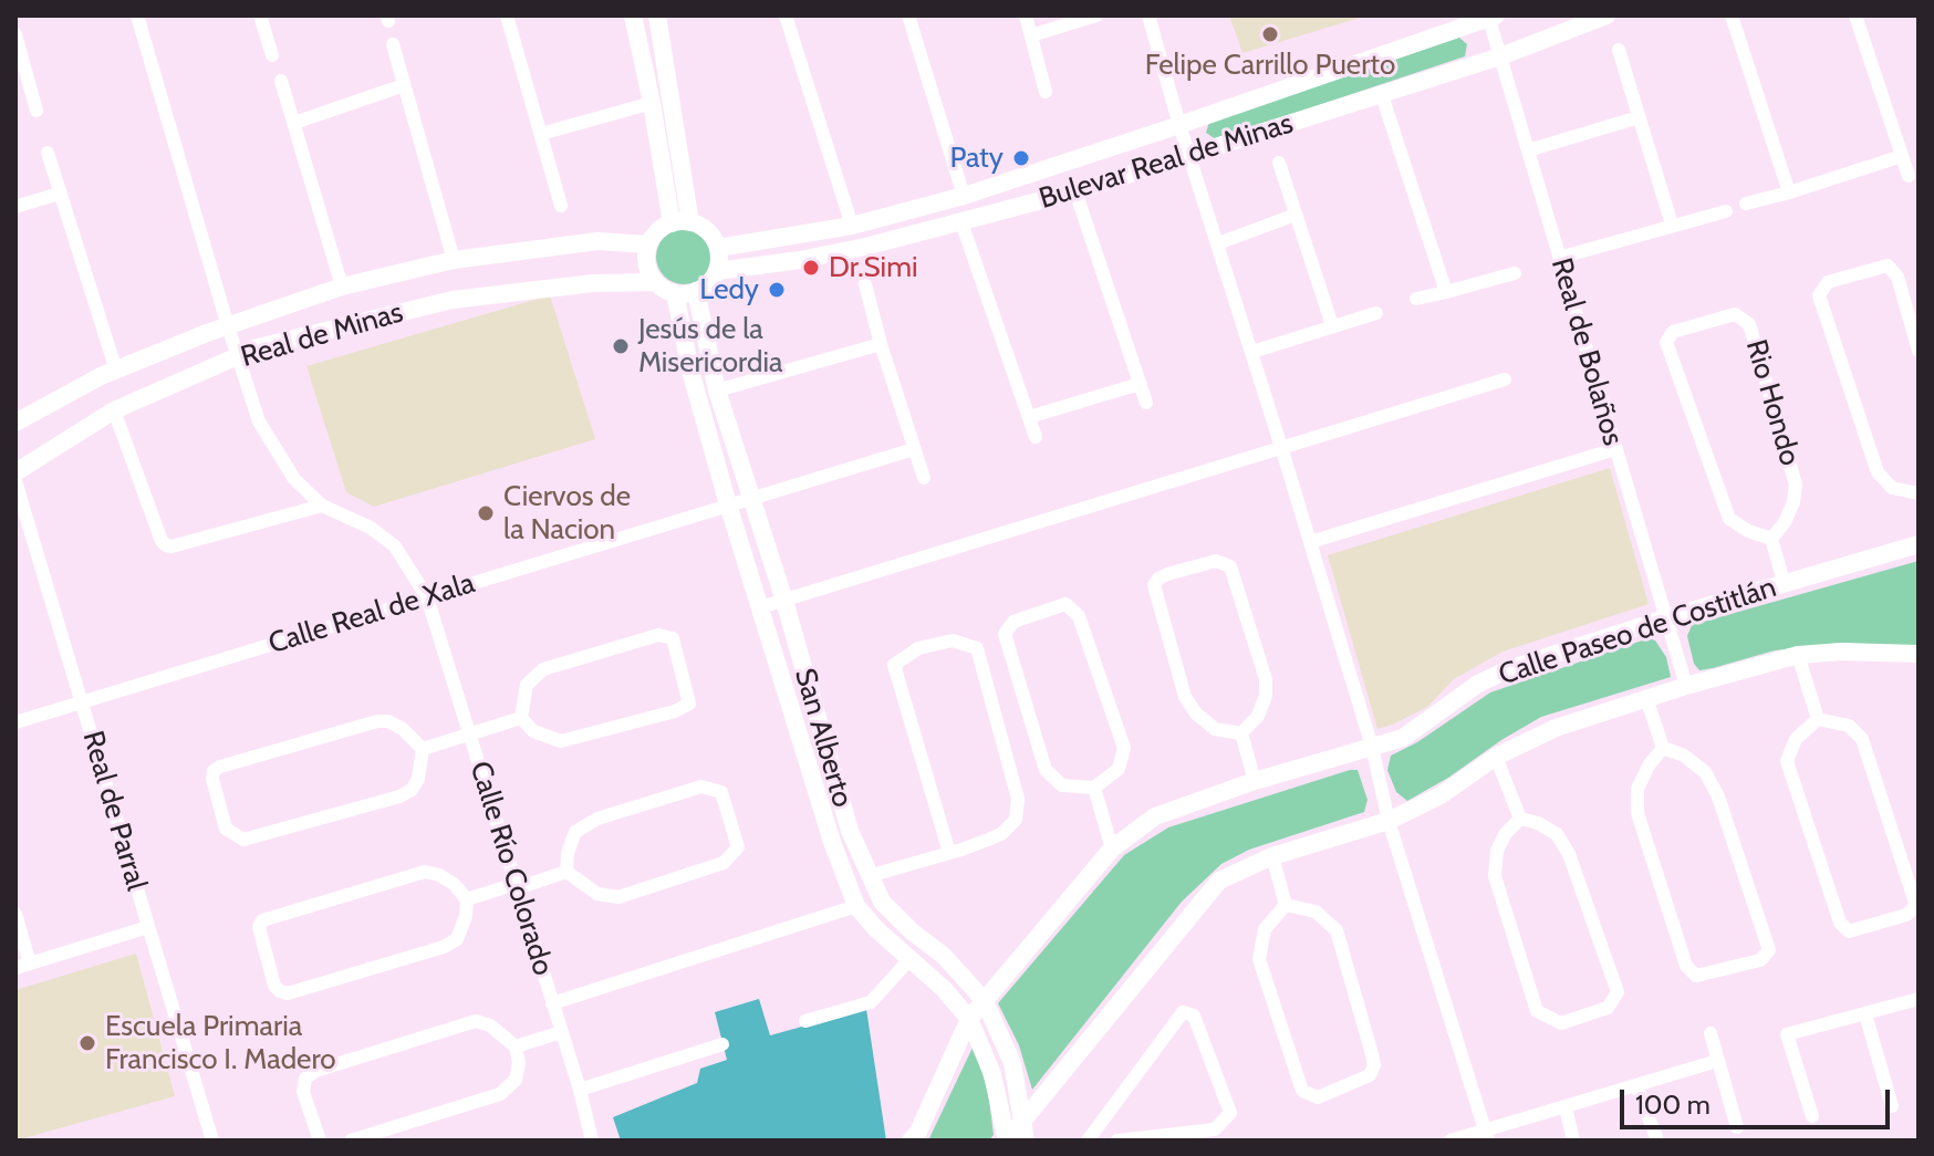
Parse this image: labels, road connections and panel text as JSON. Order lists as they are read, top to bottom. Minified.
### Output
{"streets":{"street":["Bulevar Real de Minas","Real de Minas","Real de Bolaños","Rio Hondo","Calle Real de Xala","Calle Paseo de Costitlán","San Alberto","Real de Parral","Calle Río Colorado"]},"crossings":[["Bulevar Real de Minas","Real de Minas"],["Bulevar Real de Minas","Real de Bolaños"],["Bulevar Real de Minas","San Alberto"],["Real de Minas","San Alberto"],["Real de Bolaños","Calle Paseo de Costitlán"],["Calle Real de Xala","San Alberto"],["Calle Real de Xala","Real de Parral"],["Calle Real de Xala","Calle Río Colorado"],["Calle Paseo de Costitlán","San Alberto"]],"places":["Felipe Carrillo Puerto","Paty","Dr.Simi","Ledy","Jesús de la Misericordia","Ciervos de la Nacion","Escuela Primaria Francisco I. Madero"],"scale_bar":"100 m"}
